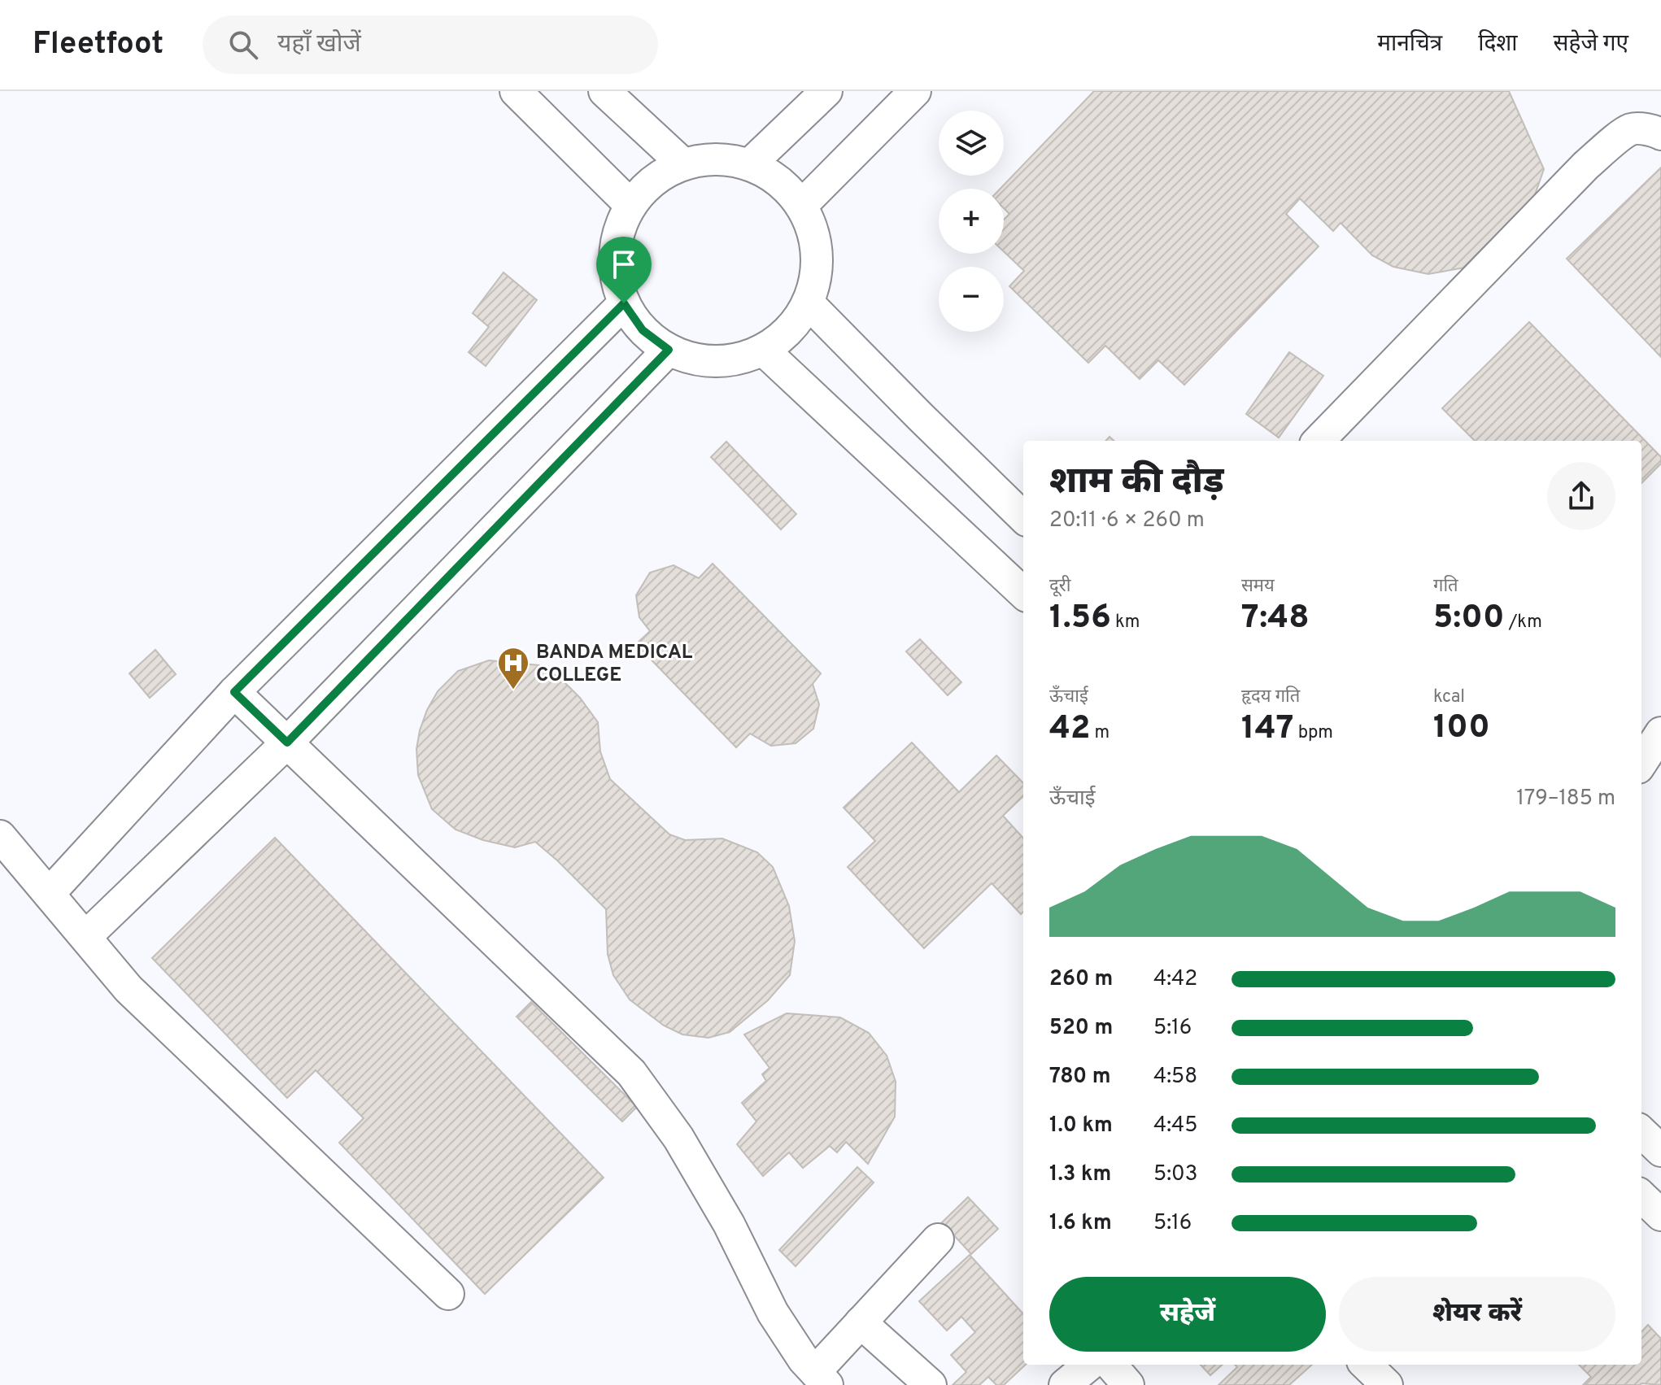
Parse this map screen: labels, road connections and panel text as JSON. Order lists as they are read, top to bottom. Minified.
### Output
{"places":{"hospital":["BANDA MEDICAL COLLEGE"]},"page":{"header":"Fleetfoot","search":"यहाँ खोजें","nav":["मानचित्र","दिशा","सहेजे गए"],"map_buttons":["+","−"],"heading":["शाम की दौड़","20:11 · 6 × 260 m"],"stats":[["दूरी","1.56 km"],["समय","7:48"],["गति","5:00 /km"],["ऊँचाई","42 m"],["हृदय गति","147 bpm"],["kcal","100"]],"chart":["ऊँचाई","179–185 m"],"list":[{"name":"260 m","note":"4:42"},{"name":"520 m","note":"5:16"},{"name":"780 m","note":"4:58"},{"name":"1.0 km","note":"4:45"},{"name":"1.3 km","note":"5:03"},{"name":"1.6 km","note":"5:16"}],"buttons":["सहेजें","शेयर करें"]}}
